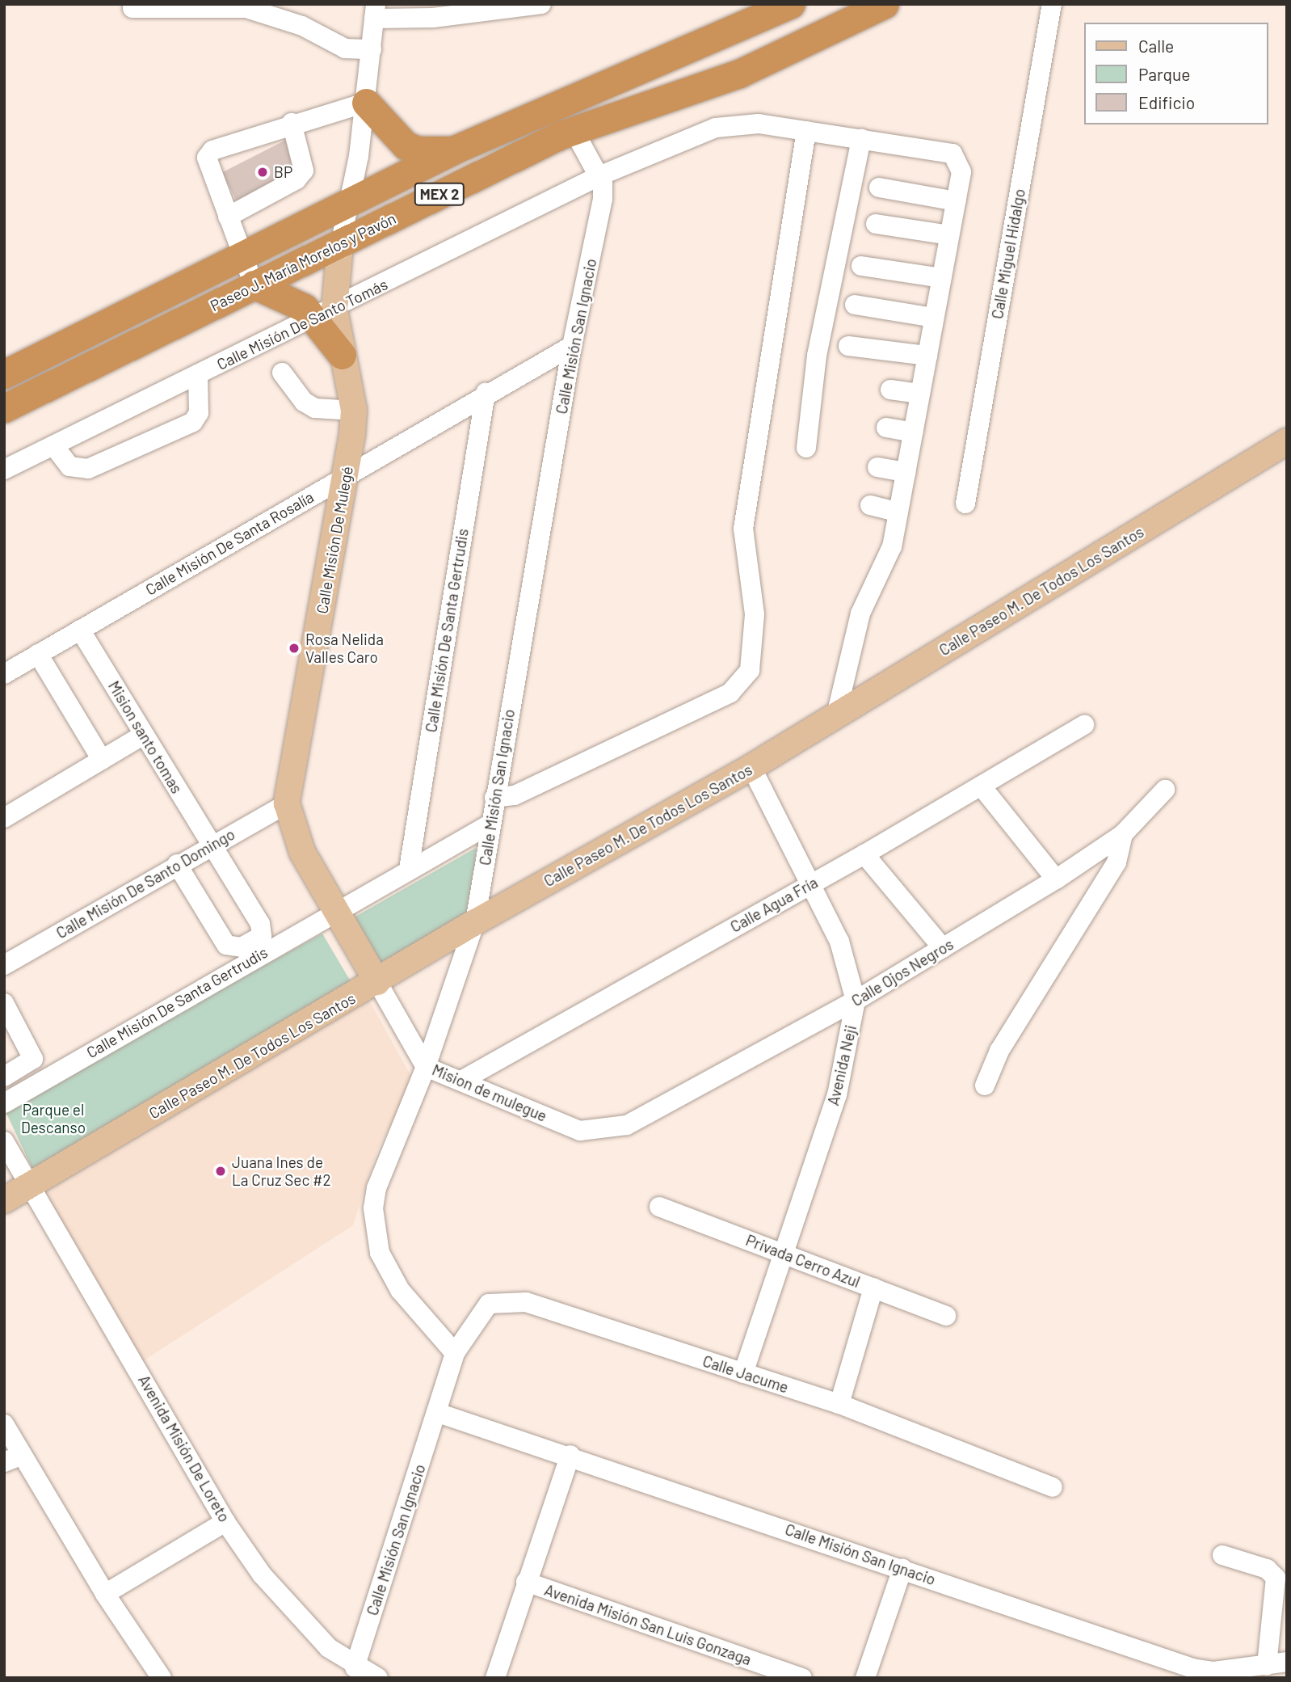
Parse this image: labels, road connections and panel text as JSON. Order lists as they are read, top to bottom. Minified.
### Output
{"streets":{"highway":["MEX 2","Paseo J. María Morelos y Pavón"],"main road":["Calle Misión De Mulegé","Calle Paseo M. De Todos Los Santos"],"street":["Calle Miguel Hidalgo","Calle Misión De Santo Tomás","Calle Misión San Ignacio","Calle Misión De Santa Rosalía","Calle Misión De Santa Gertrudis","Mision santo tomas","Calle Misión De Santo Domingo","Calle Agua Fría","Calle Ojos Negros","Avenida Neji","Mision de mulegue","Privada Cerro Azul","Calle Jacume","Avenida Misión De Loreto","Avenida Misión San Luis Gonzaga"]},"crossings":[["Paseo J. María Morelos y Pavón","Calle Misión San Ignacio"],["Calle Misión De Santo Tomás","Calle Misión San Ignacio"],["Calle Misión San Ignacio","Calle Misión De Santa Rosalía"],["Calle Misión San Ignacio","Calle Paseo M. De Todos Los Santos"],["Calle Misión San Ignacio","Calle Misión De Santa Gertrudis"],["Calle Misión San Ignacio","Mision de mulegue"],["Calle Misión San Ignacio","Calle Jacume"],["Calle Misión San Ignacio","Avenida Misión De Loreto"],["Calle Misión De Mulegé","Calle Misión De Santa Rosalía"],["Calle Misión De Mulegé","Calle Paseo M. De Todos Los Santos"],["Calle Misión De Mulegé","Calle Misión De Santa Gertrudis"],["Calle Misión De Mulegé","Calle Misión De Santo Domingo"],["Calle Misión De Mulegé","Mision de mulegue"],["Calle Misión De Santa Rosalía","Calle Misión De Santa Gertrudis"],["Calle Misión De Santa Rosalía","Mision santo tomas"],["Calle Paseo M. De Todos Los Santos","Avenida Neji"],["Calle Paseo M. De Todos Los Santos","Mision de mulegue"],["Calle Paseo M. De Todos Los Santos","Avenida Misión De Loreto"],["Mision santo tomas","Calle Misión De Santo Domingo"],["Calle Agua Fría","Avenida Neji"],["Calle Agua Fría","Mision de mulegue"],["Calle Ojos Negros","Avenida Neji"],["Calle Ojos Negros","Mision de mulegue"],["Avenida Neji","Privada Cerro Azul"],["Avenida Neji","Calle Jacume"]],"parks":["Parque el Descanso"],"places":["BP","Rosa Nelida Valles Caro","Juana Ines de La Cruz Sec #2"],"legend":["Calle","Parque","Edificio"]}
